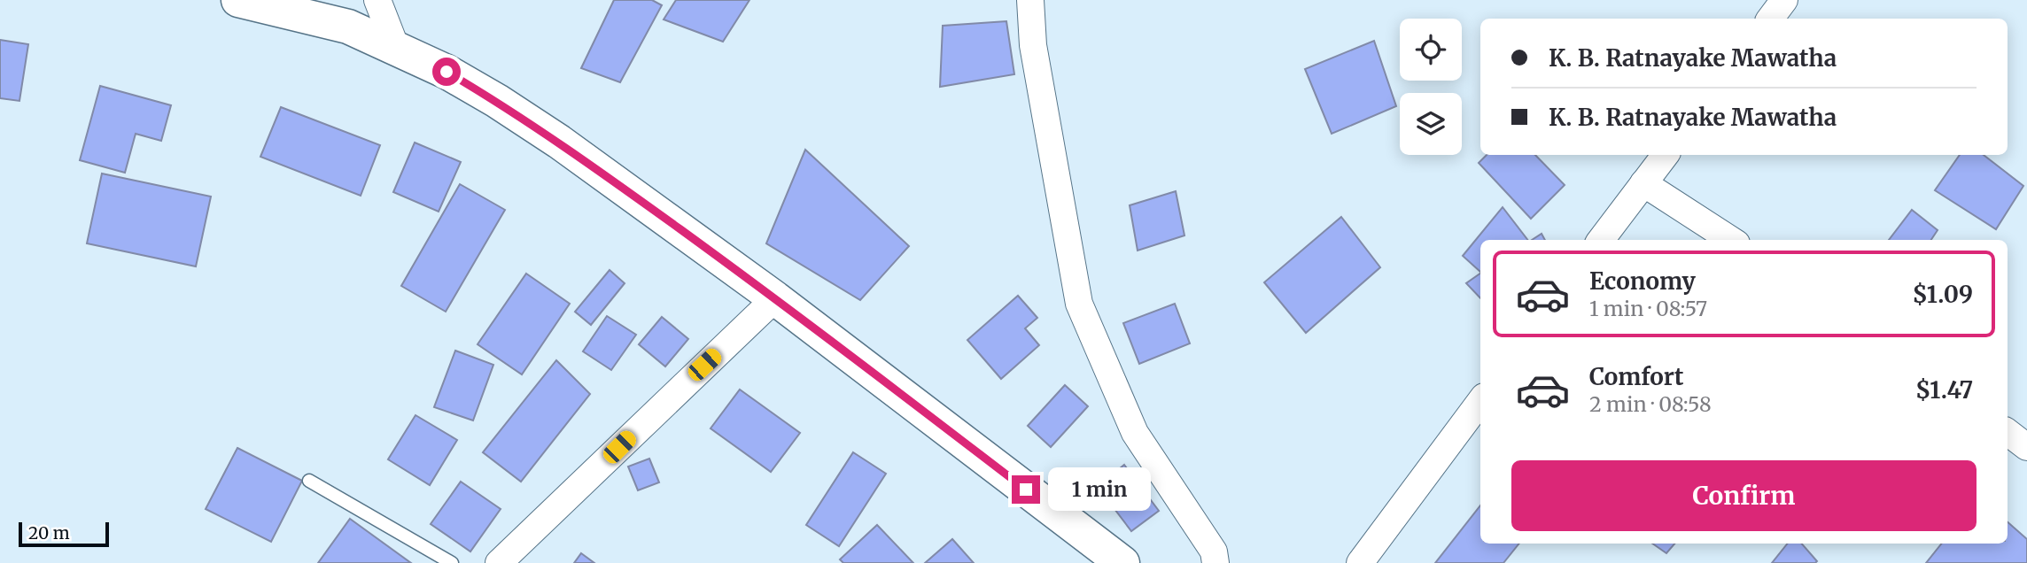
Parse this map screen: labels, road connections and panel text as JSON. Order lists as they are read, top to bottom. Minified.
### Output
{"scale_bar":"20 m","page":{"banner":["K. B. Ratnayake Mawatha","K. B. Ratnayake Mawatha"],"list":[{"name":"Economy","note":"1 min · 08:57","value":"$1.09"},{"name":"Comfort","note":"2 min · 08:58","value":"$1.47"}],"buttons":"Confirm","bubble":"1 min","scale":"20 m"}}
